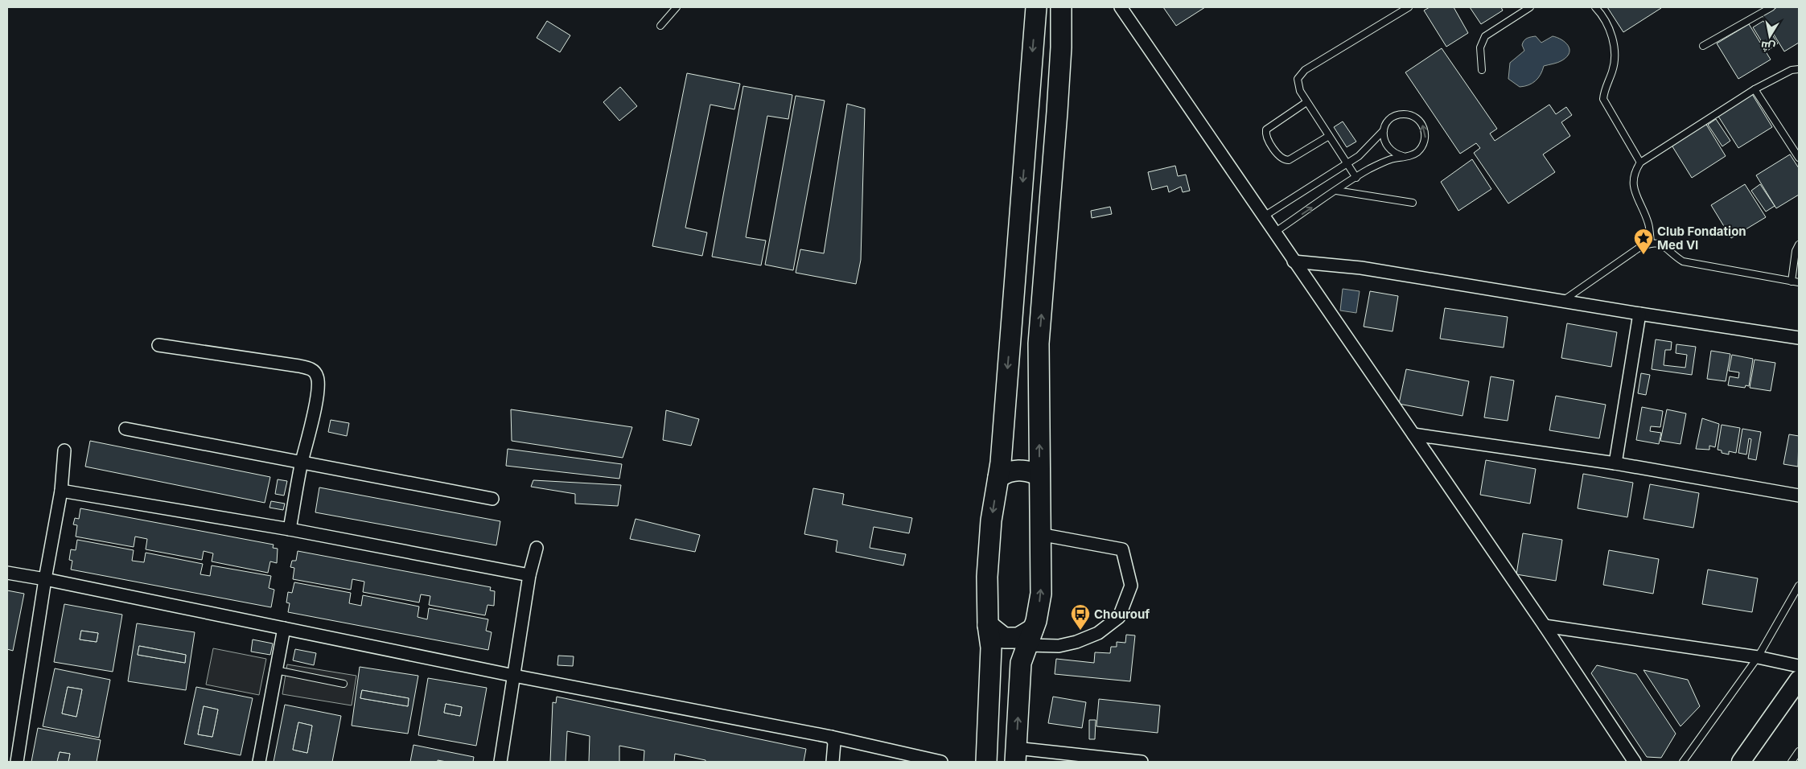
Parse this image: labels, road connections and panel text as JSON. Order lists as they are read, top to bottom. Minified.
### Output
{"places":{"place":["Club Fondation Med VI"],"bus stop":["Chourouf"]},"north":"bottom"}
